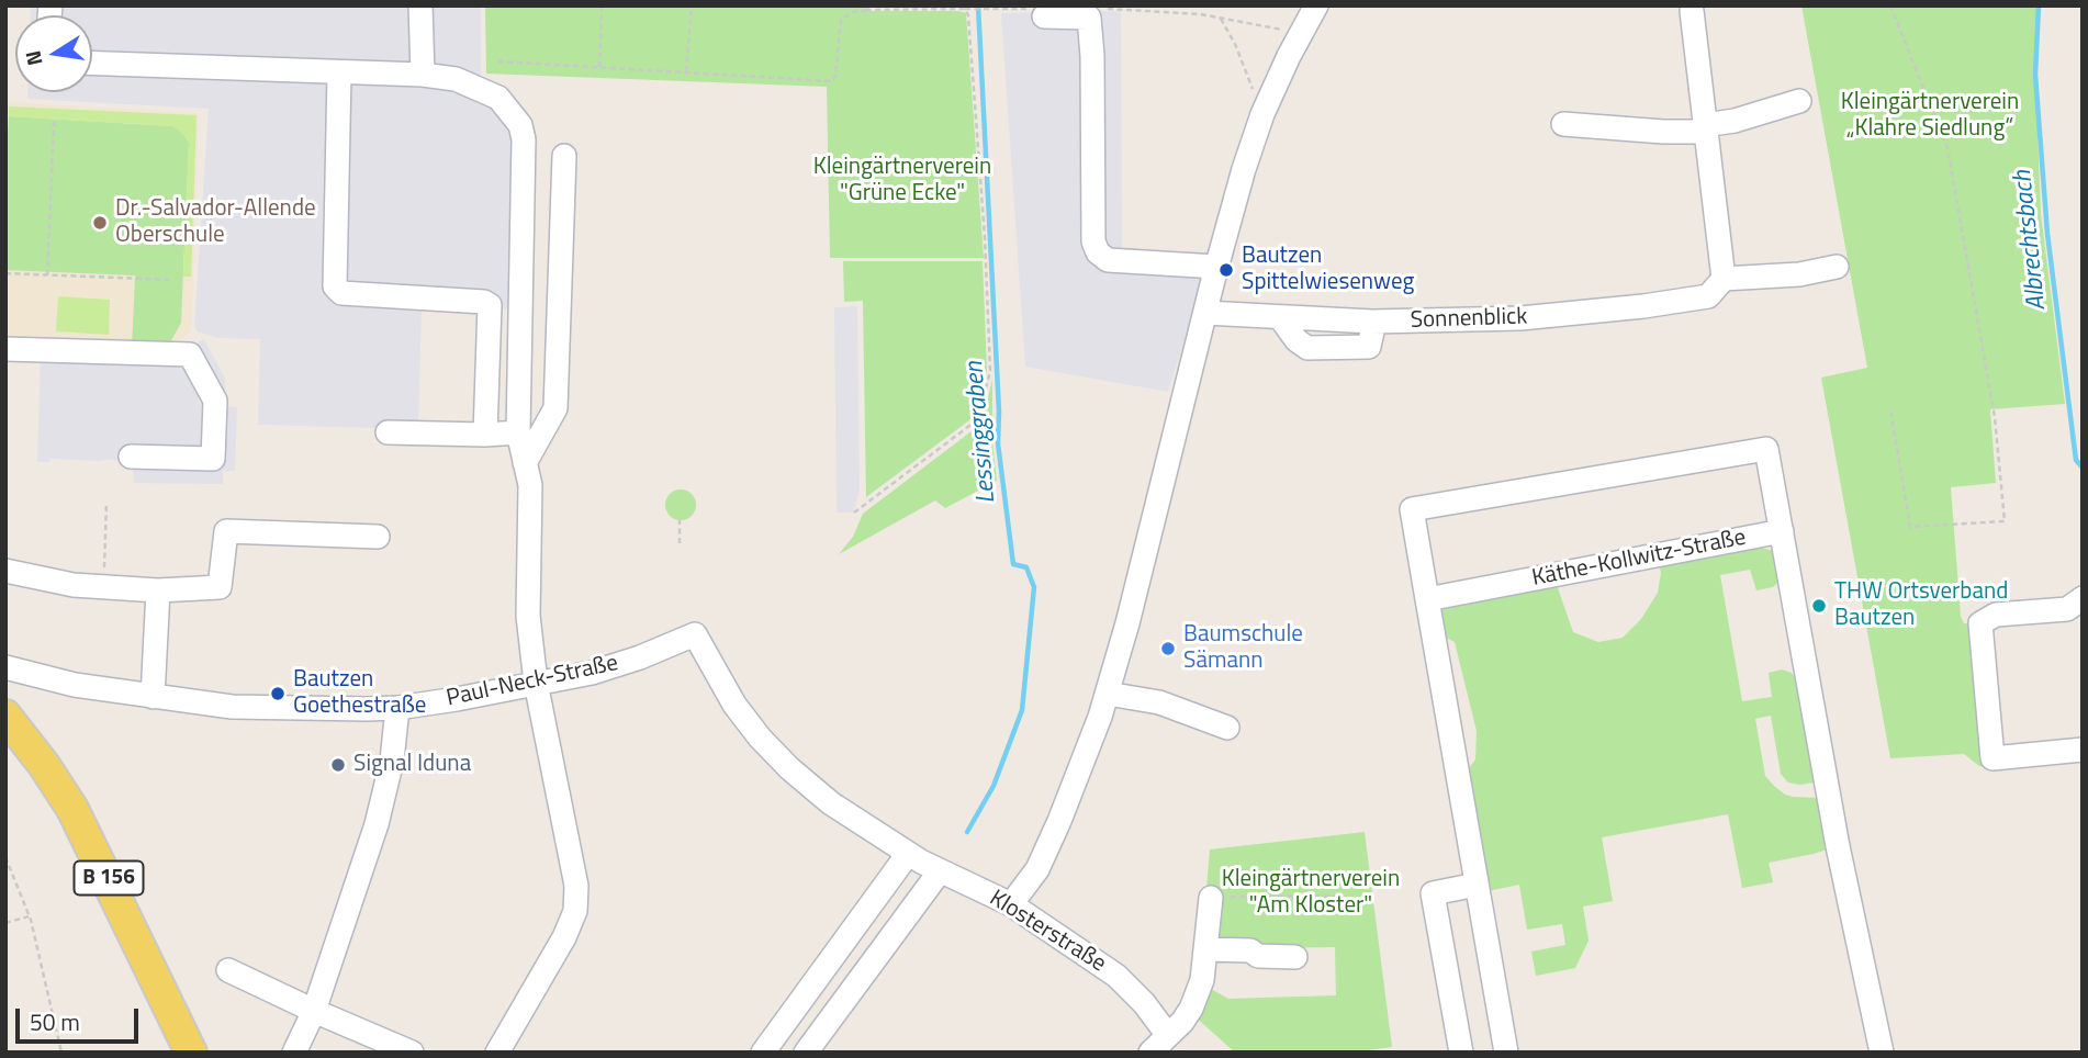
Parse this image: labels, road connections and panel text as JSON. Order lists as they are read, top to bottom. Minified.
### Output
{"streets":{"main road":["B 156"],"street":["Sonnenblick","Käthe-Kollwitz-Straße","Paul-Neck-Straße","Klosterstraße"]},"crossings":[["Paul-Neck-Straße","Klosterstraße"]],"water":["Albrechtsbach","Lessinggraben"],"parks":["Kleingärtnerverein „Klahre Siedlung“","Kleingärtnerverein \"Grüne Ecke\"","Kleingärtnerverein \"Am Kloster\""],"places":["Dr.-Salvador-Allende Oberschule","Bautzen Spittelwiesenweg","THW Ortsverband Bautzen","Baumschule Sämann","Bautzen Goethestraße","Signal Iduna"],"scale_bar":"50 m","north":"left"}
